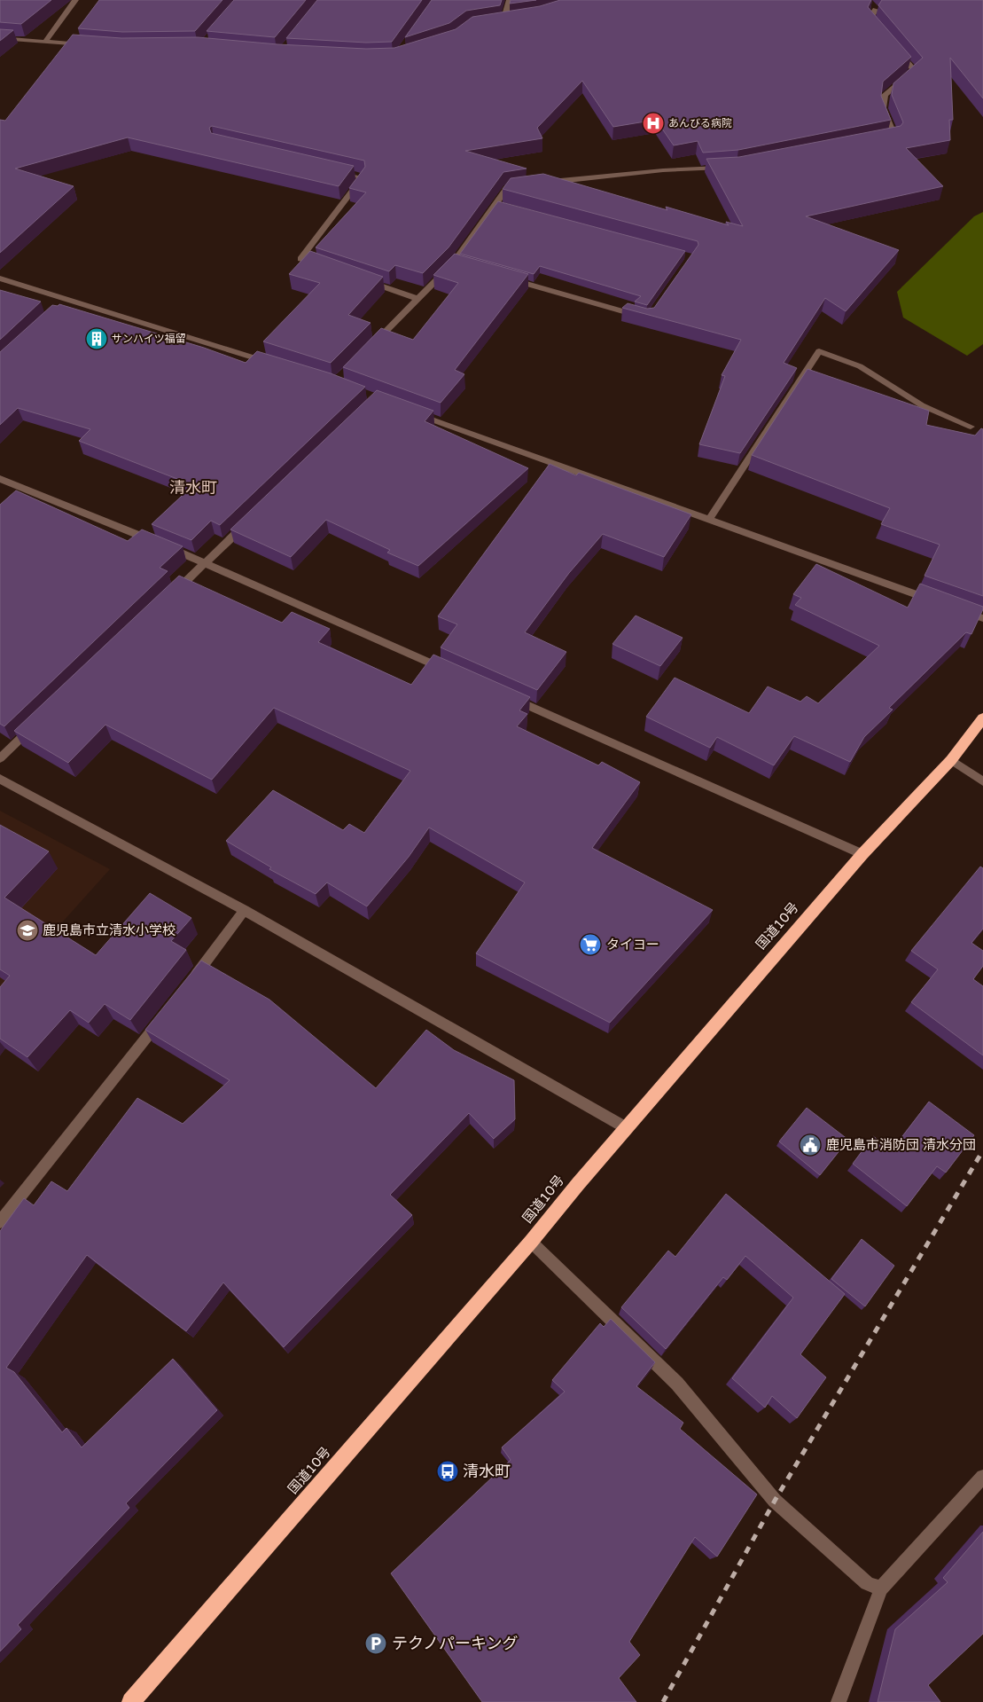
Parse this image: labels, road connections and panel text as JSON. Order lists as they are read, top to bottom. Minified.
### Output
{"streets":{"highway":["国道10号"]},"districts":["清水町"],"places":{"hospital":["あんびる病院"],"building":["サンハイツ福留"],"school or university":["鹿児島市立清水小学校"],"supermarket":["タイヨー"],"public building":["鹿児島市消防団 清水分団"],"bus stop":["清水町"],"parking":["テクノパーキング"]}}
